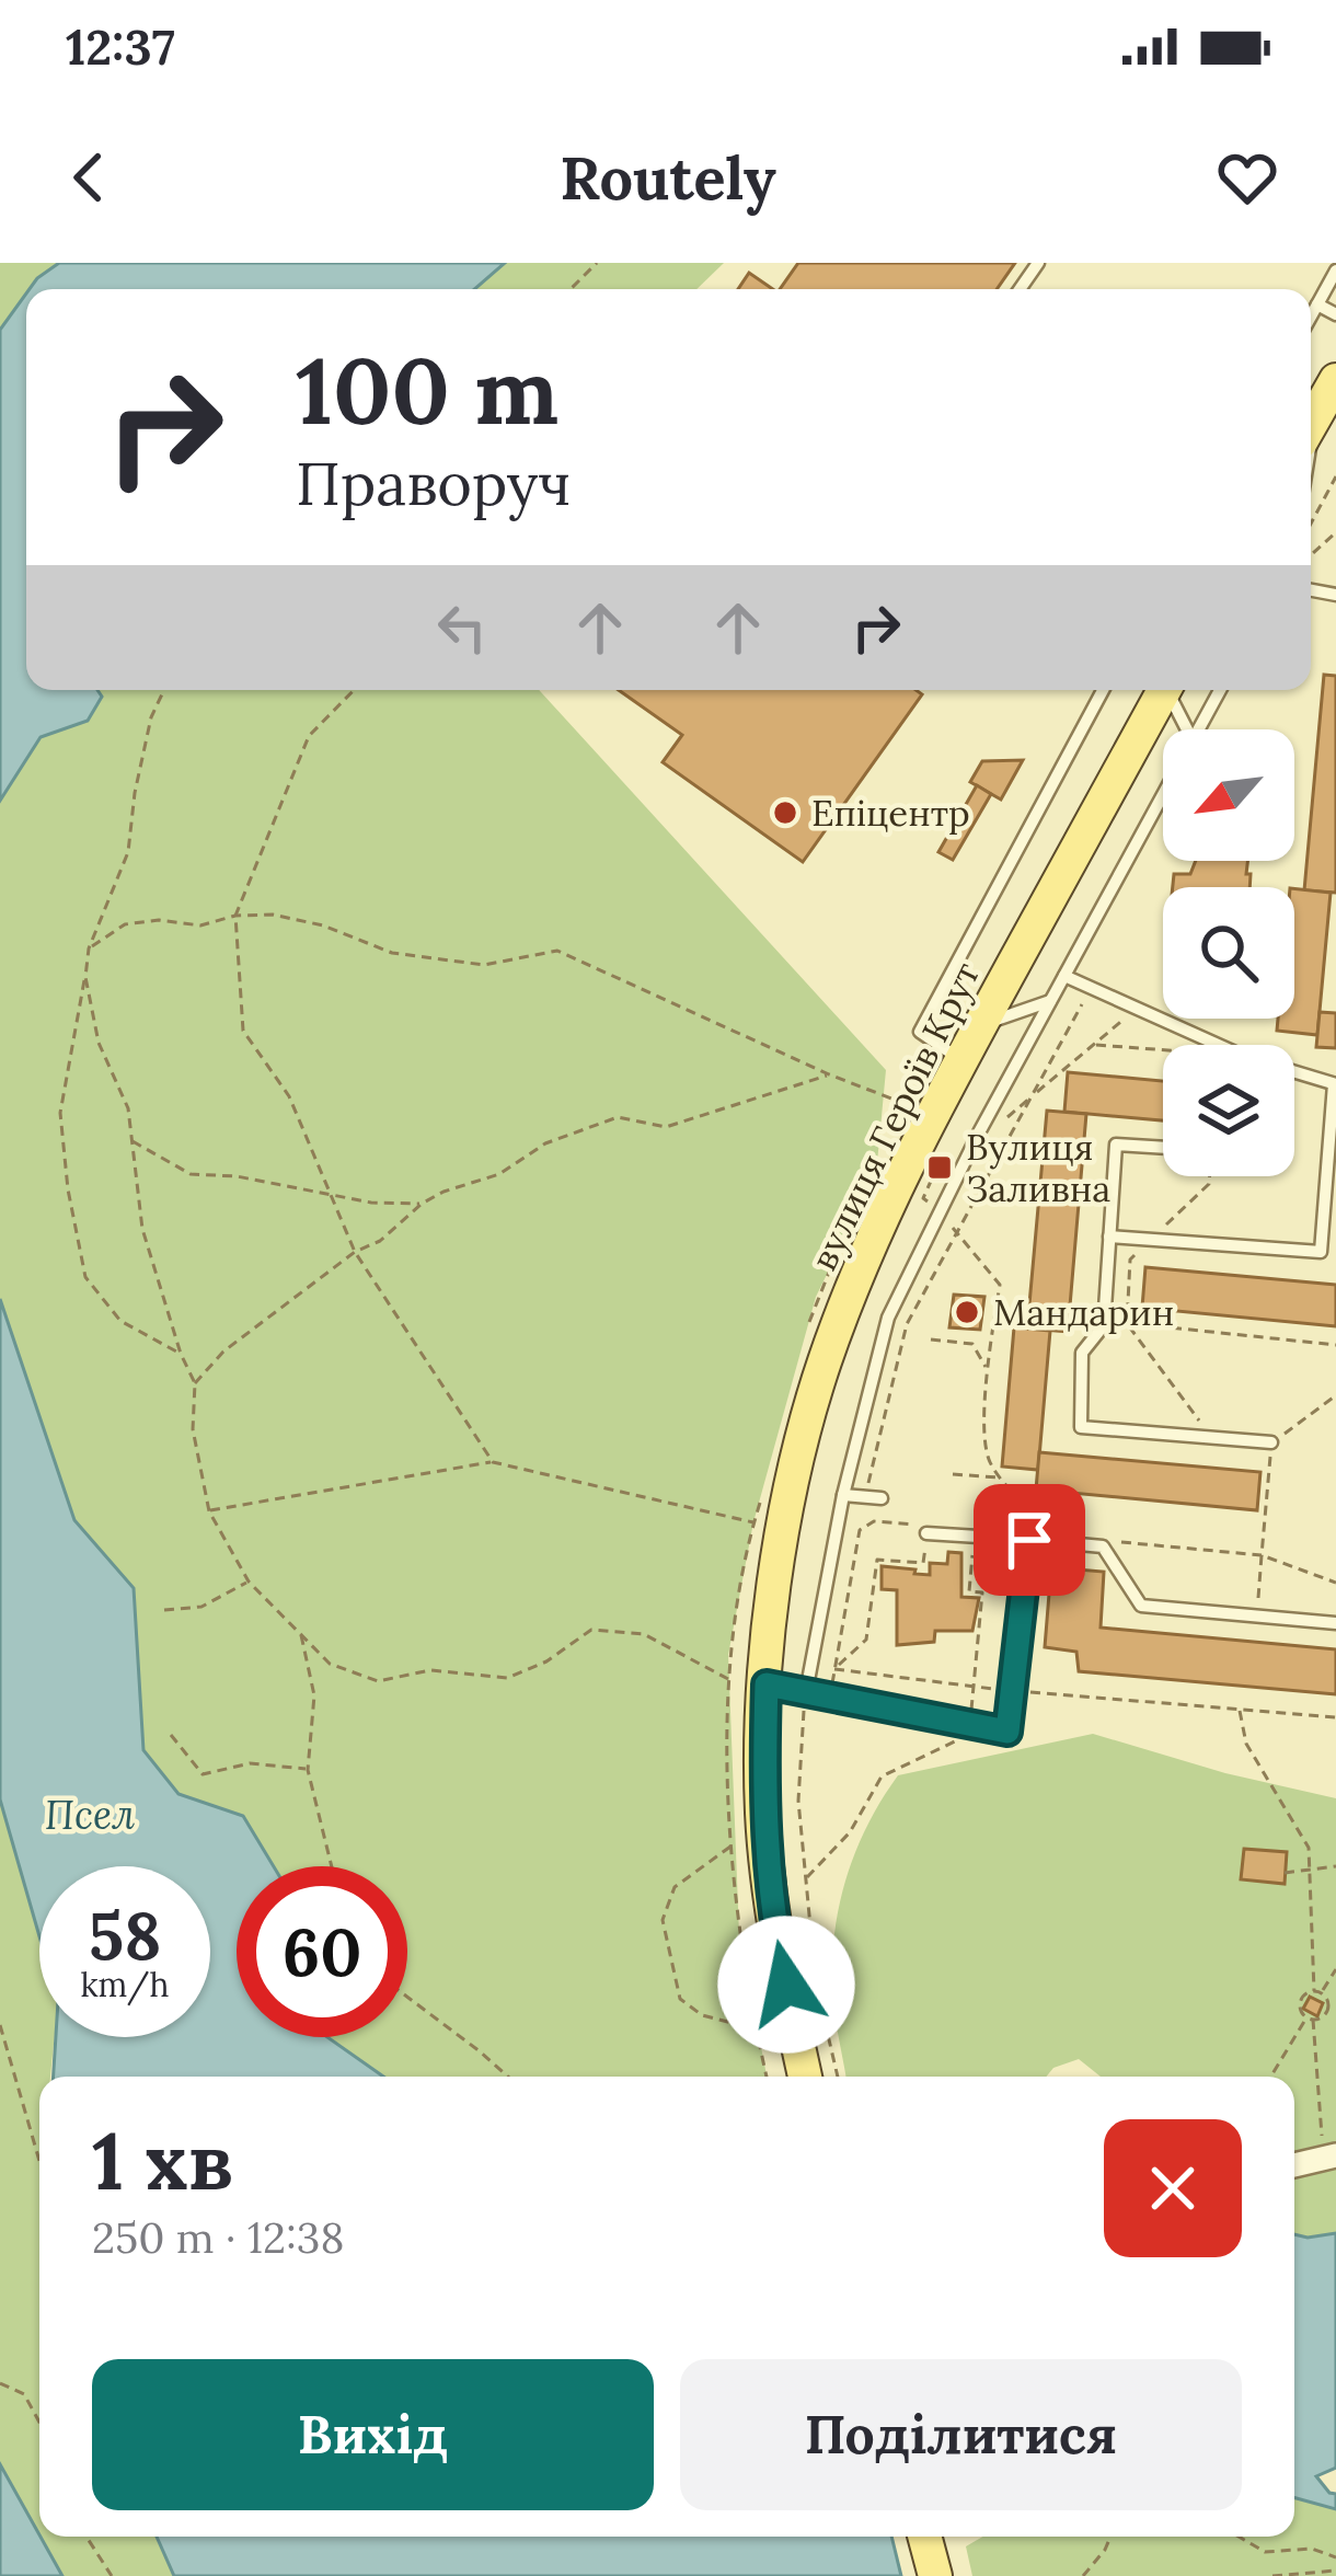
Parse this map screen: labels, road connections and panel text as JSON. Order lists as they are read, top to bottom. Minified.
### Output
{"streets":{"main road":["вулиця Героїв Крут"]},"water":["Псел"],"places":{"other":["Епіцентр","Мандарин"],"transit":["Вулиця Заливна"]},"north":"bottom left","page":{"status":"12:37","header":"Routely","turn":["100 m","Праворуч"],"speed":"58 km/h","limit":"60","heading":["1 хв","250 m · 12:38"],"buttons":["Вихід","Поділитися"]}}
